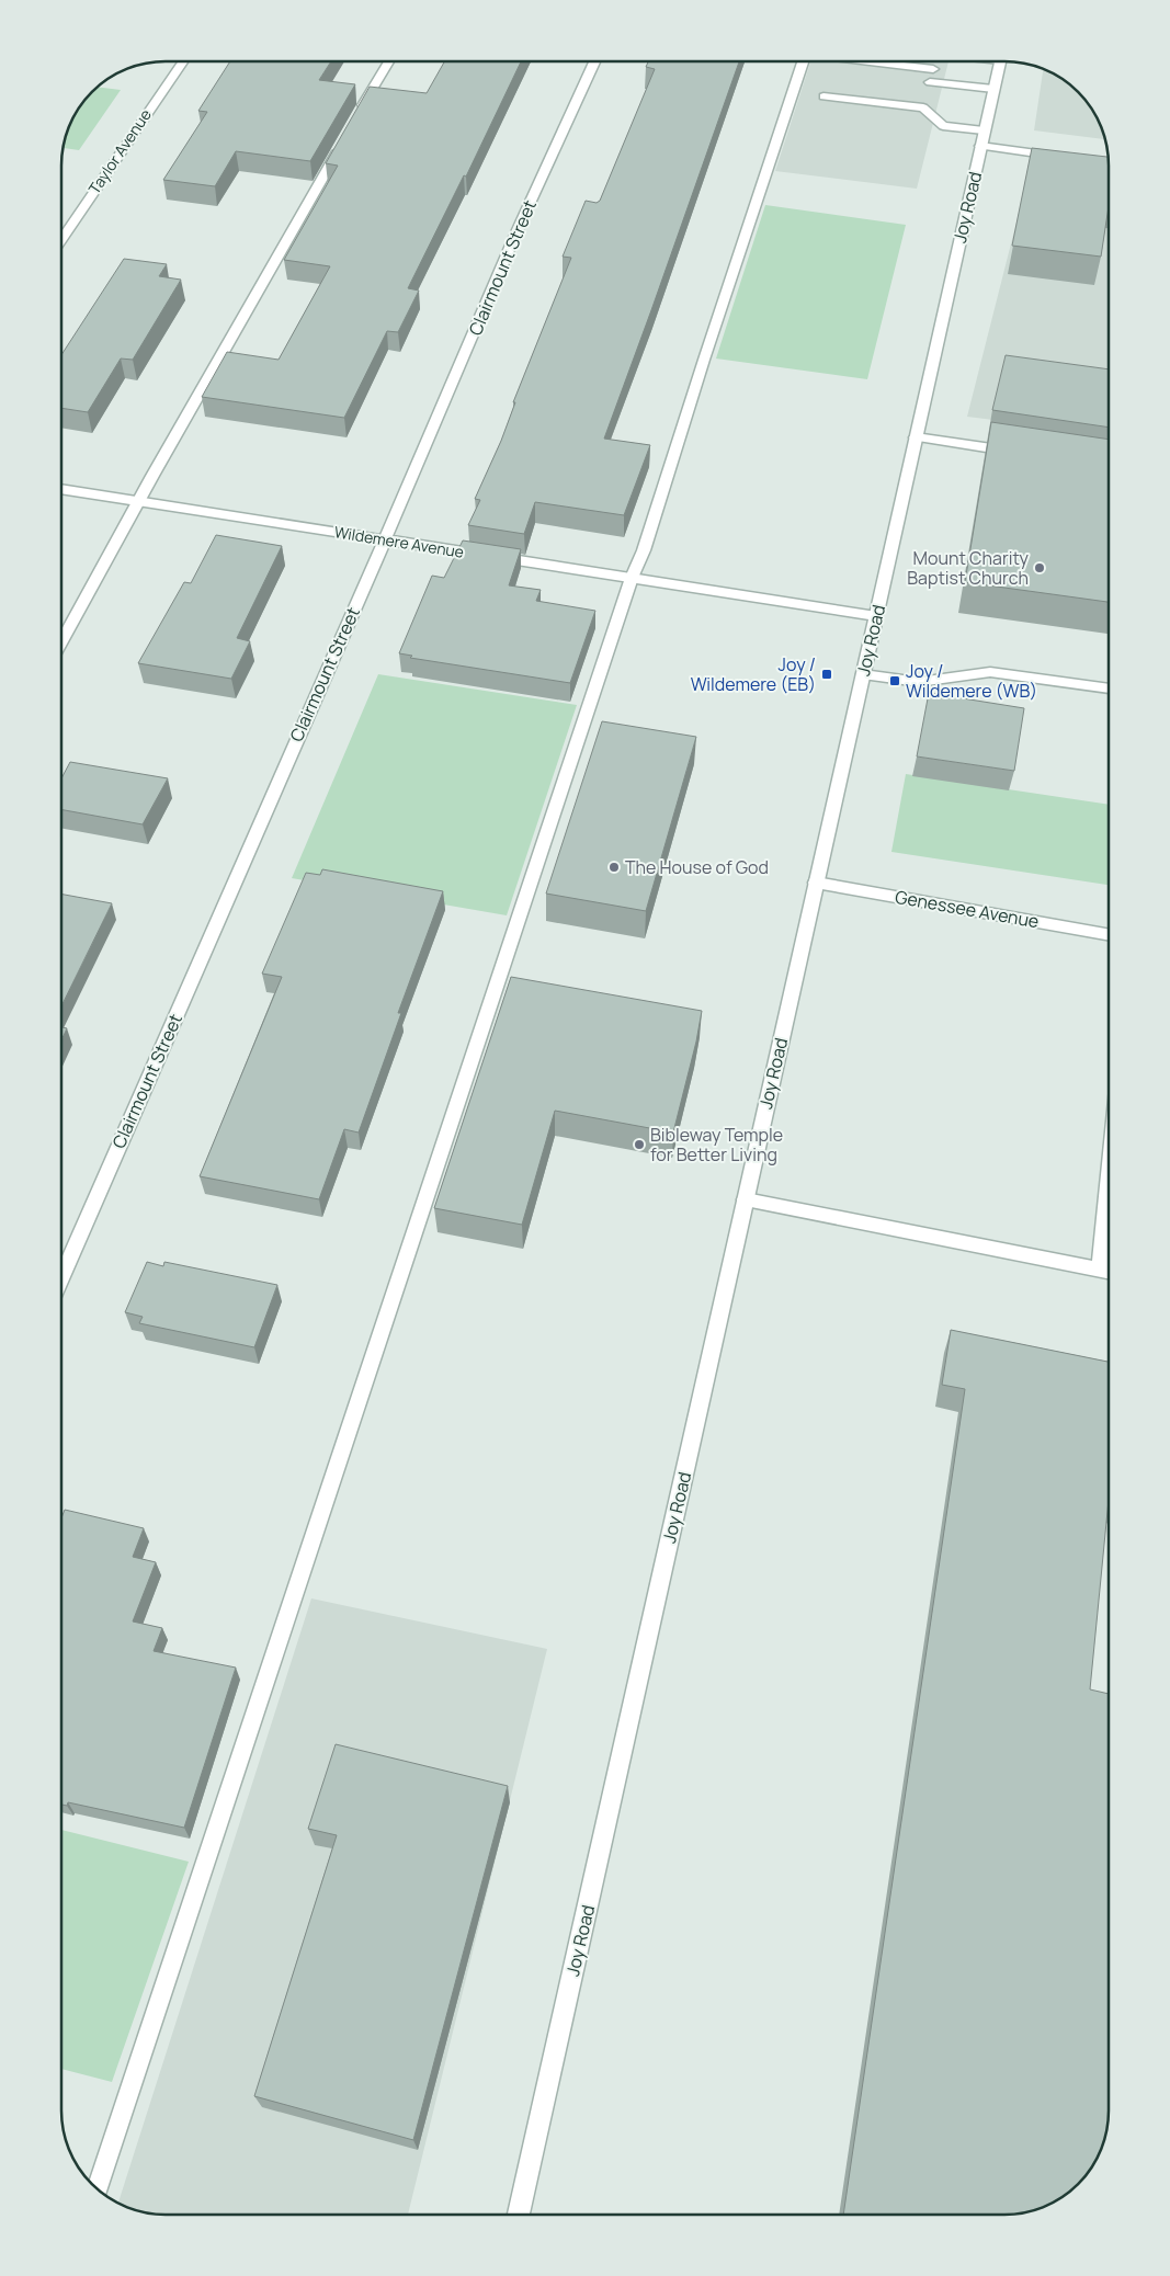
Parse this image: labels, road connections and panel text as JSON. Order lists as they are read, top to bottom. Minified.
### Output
{"streets":{"street":["Taylor Avenue","Joy Road","Clairmount Street","Wildemere Avenue","Genessee Avenue"]},"crossings":[["Joy Road","Wildemere Avenue"],["Joy Road","Genessee Avenue"],["Clairmount Street","Wildemere Avenue"]],"places":{"other":["Mount Charity Baptist Church","The House of God","Bibleway Temple for Better Living"],"transit":["Joy / Wildemere (EB)","Joy / Wildemere (WB)"]}}
